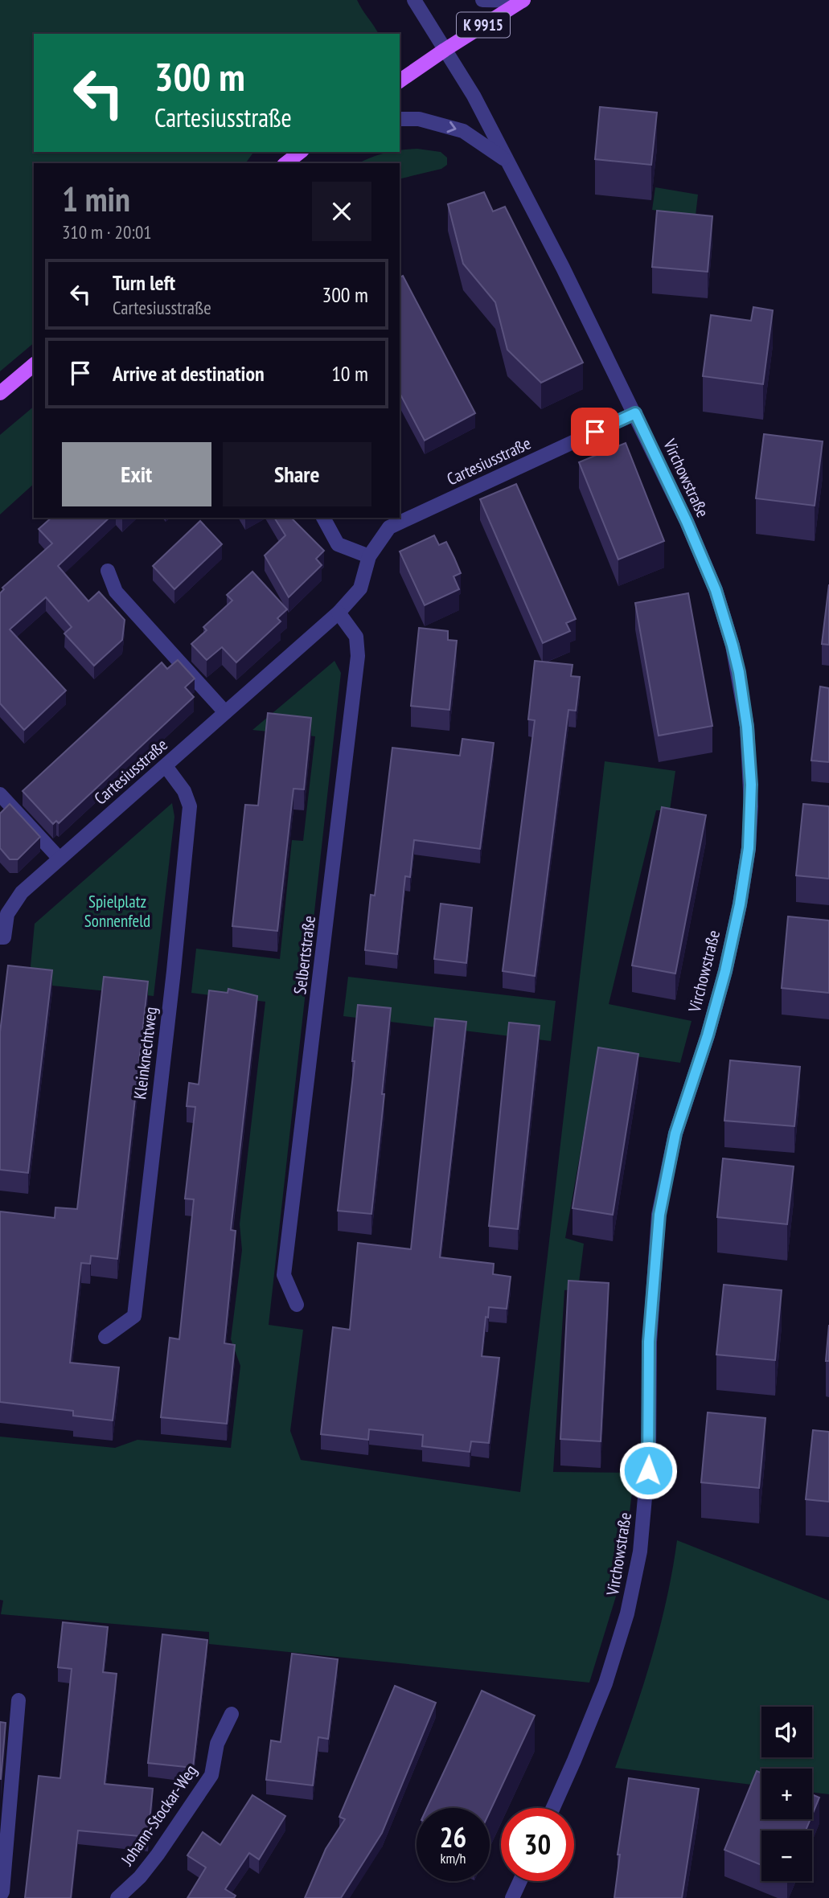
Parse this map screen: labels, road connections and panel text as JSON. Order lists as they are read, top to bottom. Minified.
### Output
{"streets":{"main road":["K 9915"],"street":["Cartesiusstraße","Virchowstraße","Selbertstraße","Kleinknechtweg","Johann-Stockar-Weg"]},"crossings":[["K 9915","Virchowstraße"],["Cartesiusstraße","Virchowstraße"],["Cartesiusstraße","Selbertstraße"],["Cartesiusstraße","Kleinknechtweg"]],"parks":["Spielplatz Sonnenfeld"],"page":{"turn":["300 m","Cartesiusstraße"],"heading":["1 min","310 m · 20:01"],"list":[{"name":"Turn left","note":"Cartesiusstraße","value":"300 m"},{"name":"Arrive at destination","value":"10 m"}],"buttons":["Exit","Share"],"map_buttons":["+","−"],"speed":"26 km/h","limit":"30"}}
